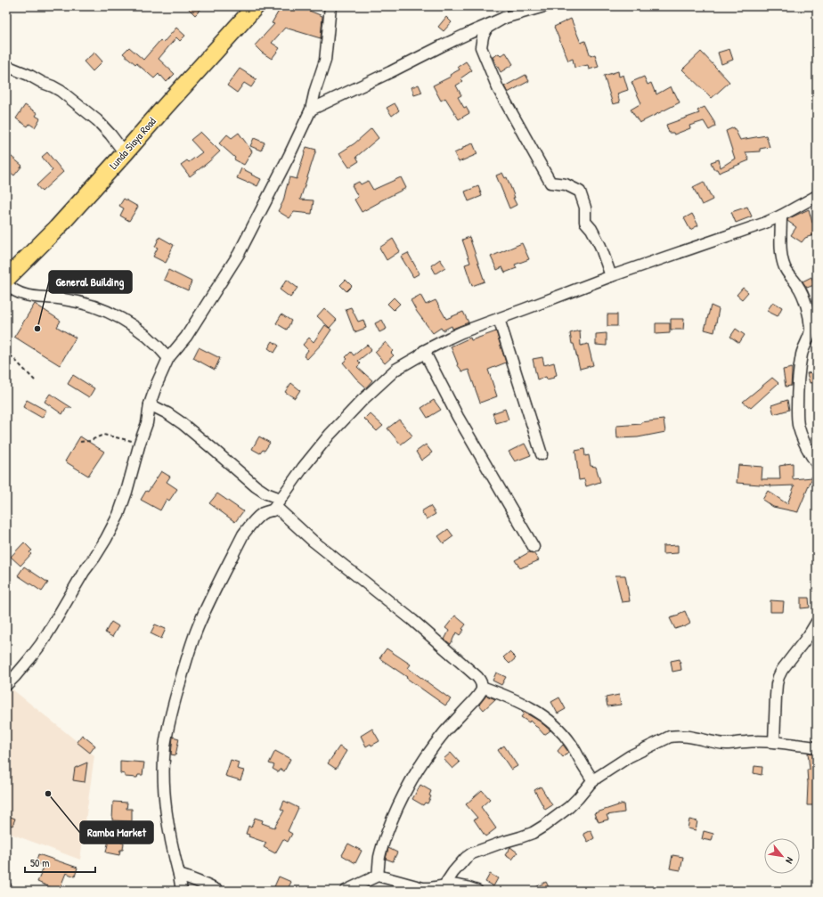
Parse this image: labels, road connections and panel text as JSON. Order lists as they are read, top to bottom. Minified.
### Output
{"streets":{"main road":["Lunda Siaya Road"]},"places":["General Building","Ramba Market"],"scale_bar":"50 m","north":"bottom right"}
